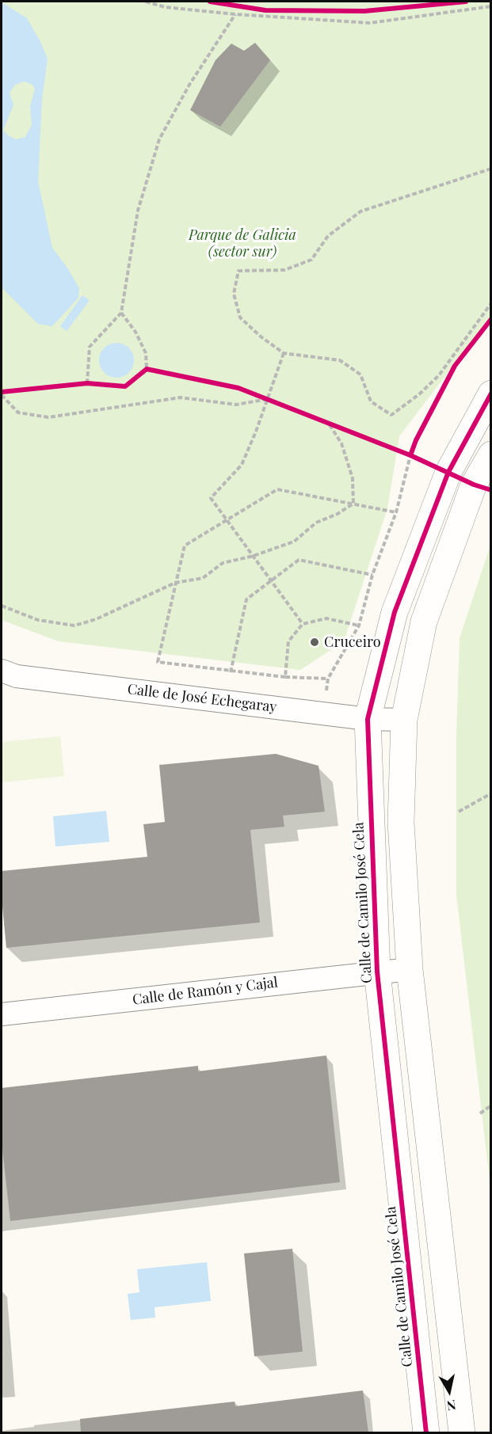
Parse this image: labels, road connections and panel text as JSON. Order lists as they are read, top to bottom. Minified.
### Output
{"streets":{"street":["Calle de José Echegaray","Calle de Camilo José Cela","Calle de Ramón y Cajal"]},"crossings":[["Calle de José Echegaray","Calle de Camilo José Cela"],["Calle de Camilo José Cela","Calle de Ramón y Cajal"]],"parks":["Parque de Galicia (sector sur)"],"places":["Cruceiro"],"north":"bottom"}
